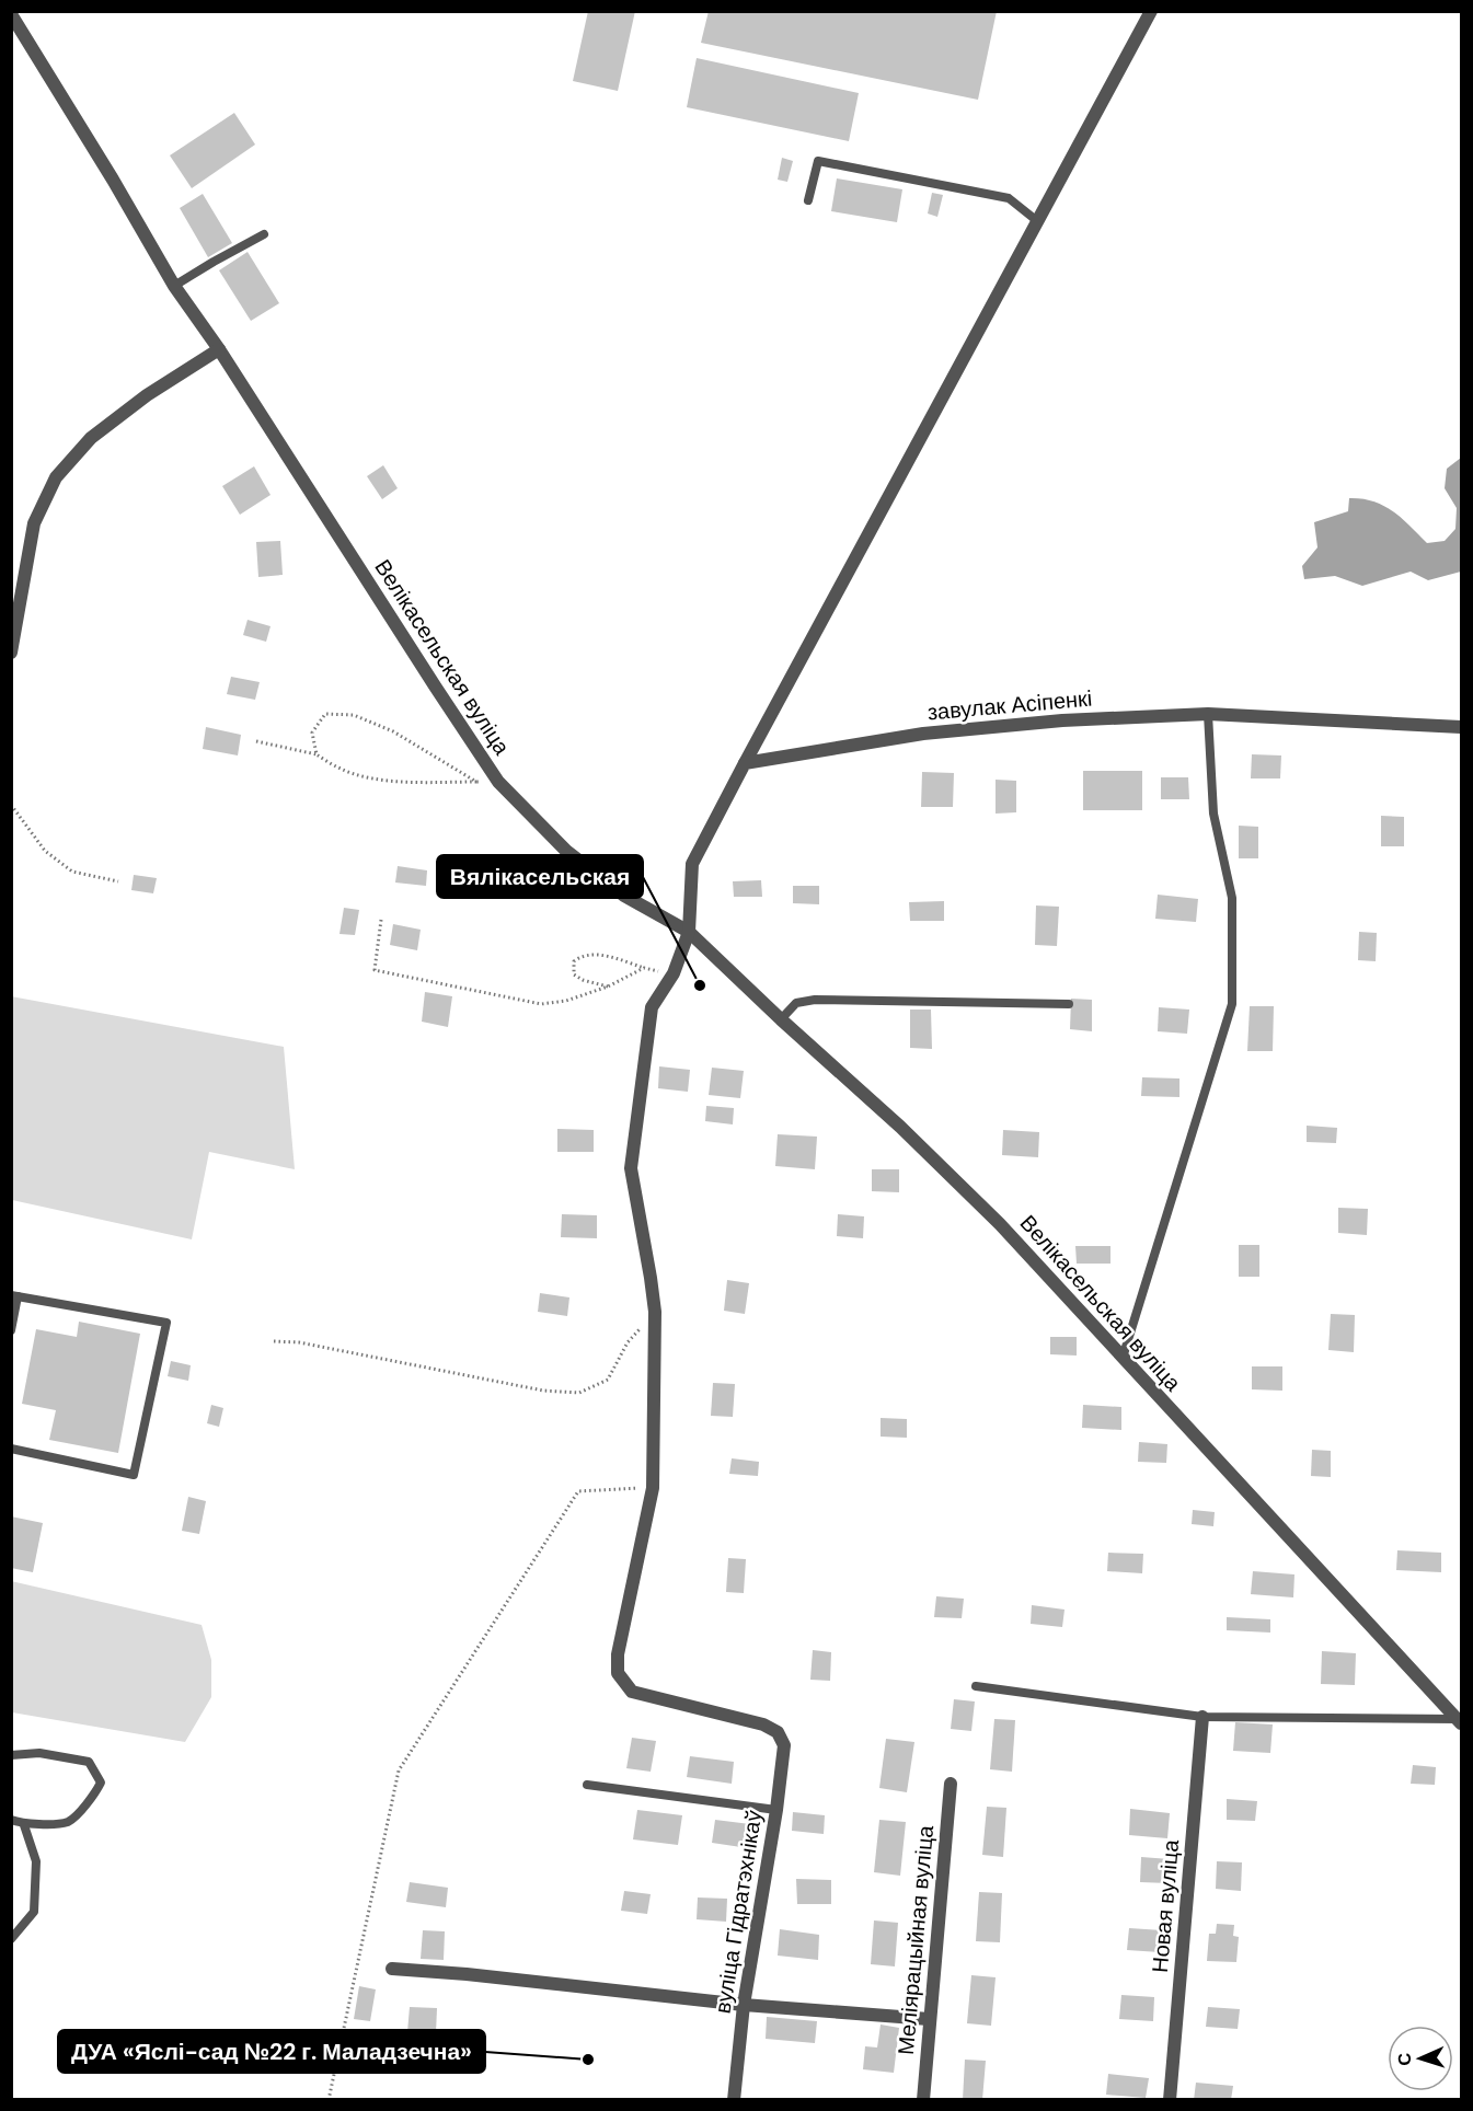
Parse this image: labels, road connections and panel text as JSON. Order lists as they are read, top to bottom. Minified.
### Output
{"streets":{"street":["Велікасельская вуліца","завулак Асіпенкі","Новая вуліца","вуліца Гідратэхнікаў","Меліярацыйная вуліца"]},"places":["Вялікасельская","ДУА «Яслі-сад №22 г. Маладзечна»"],"north":"left"}
